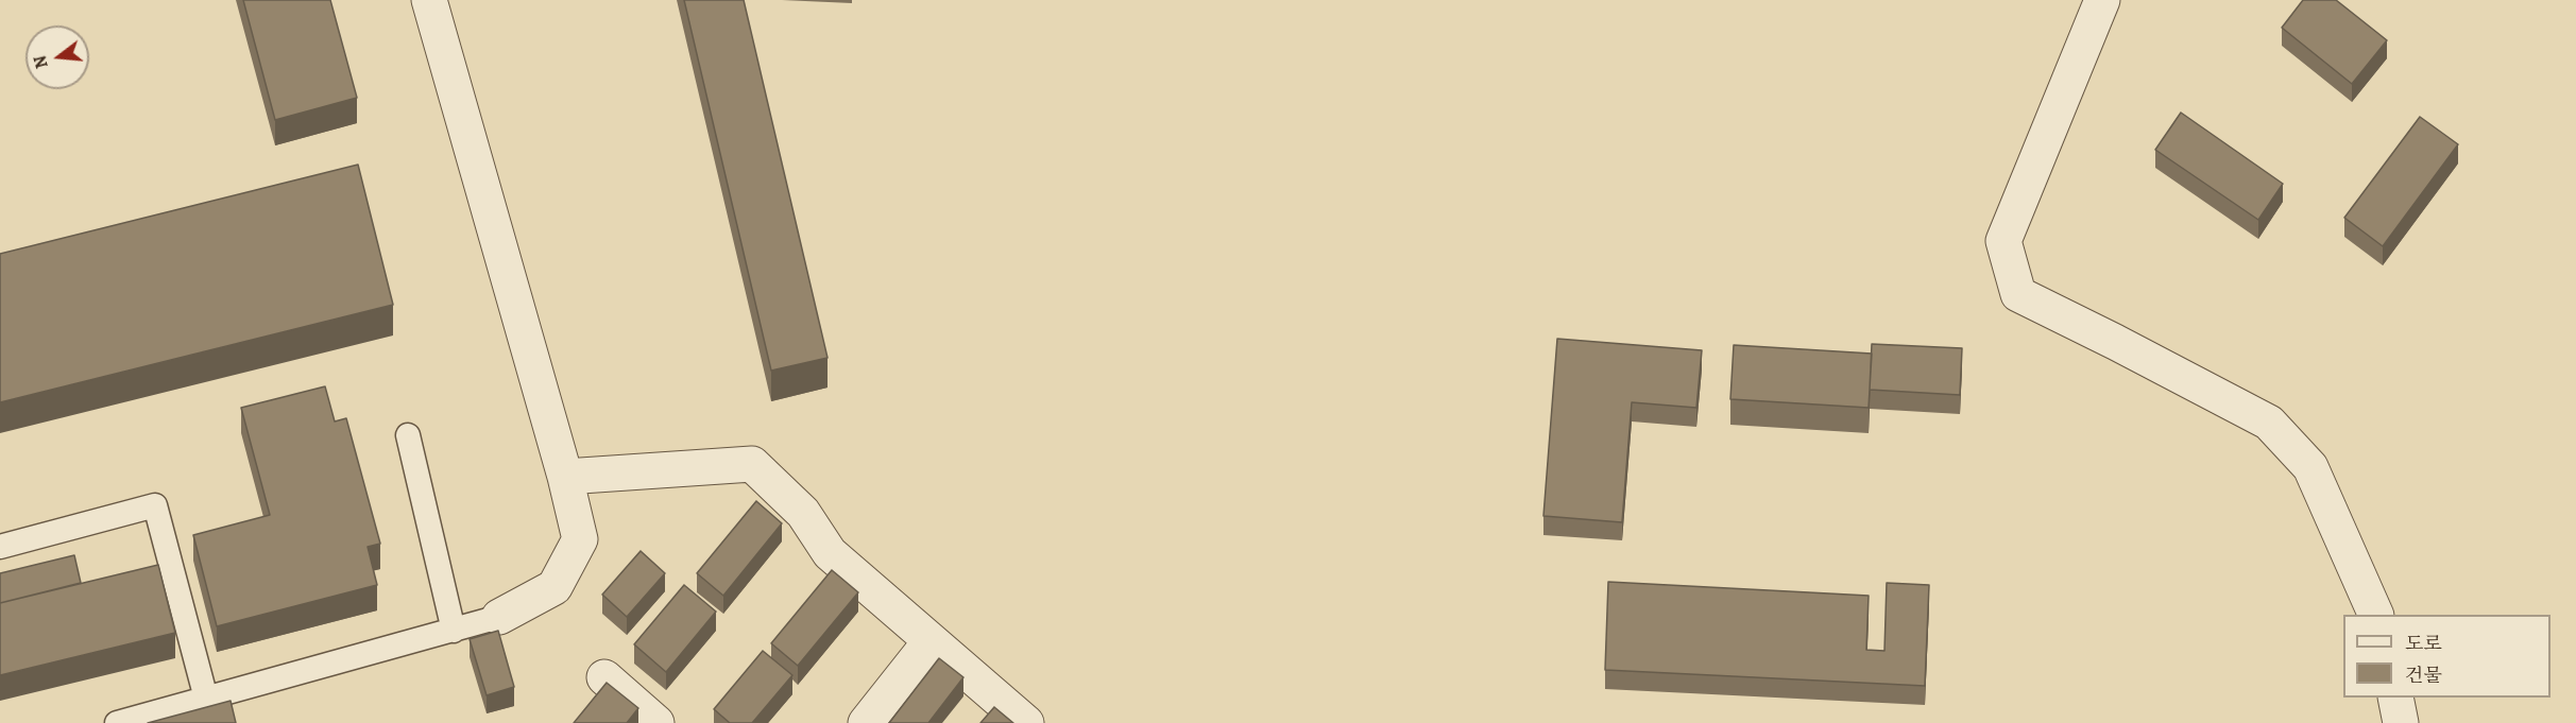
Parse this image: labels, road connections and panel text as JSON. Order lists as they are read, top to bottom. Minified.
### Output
{"legend":["도로","건물"],"north":"left"}
